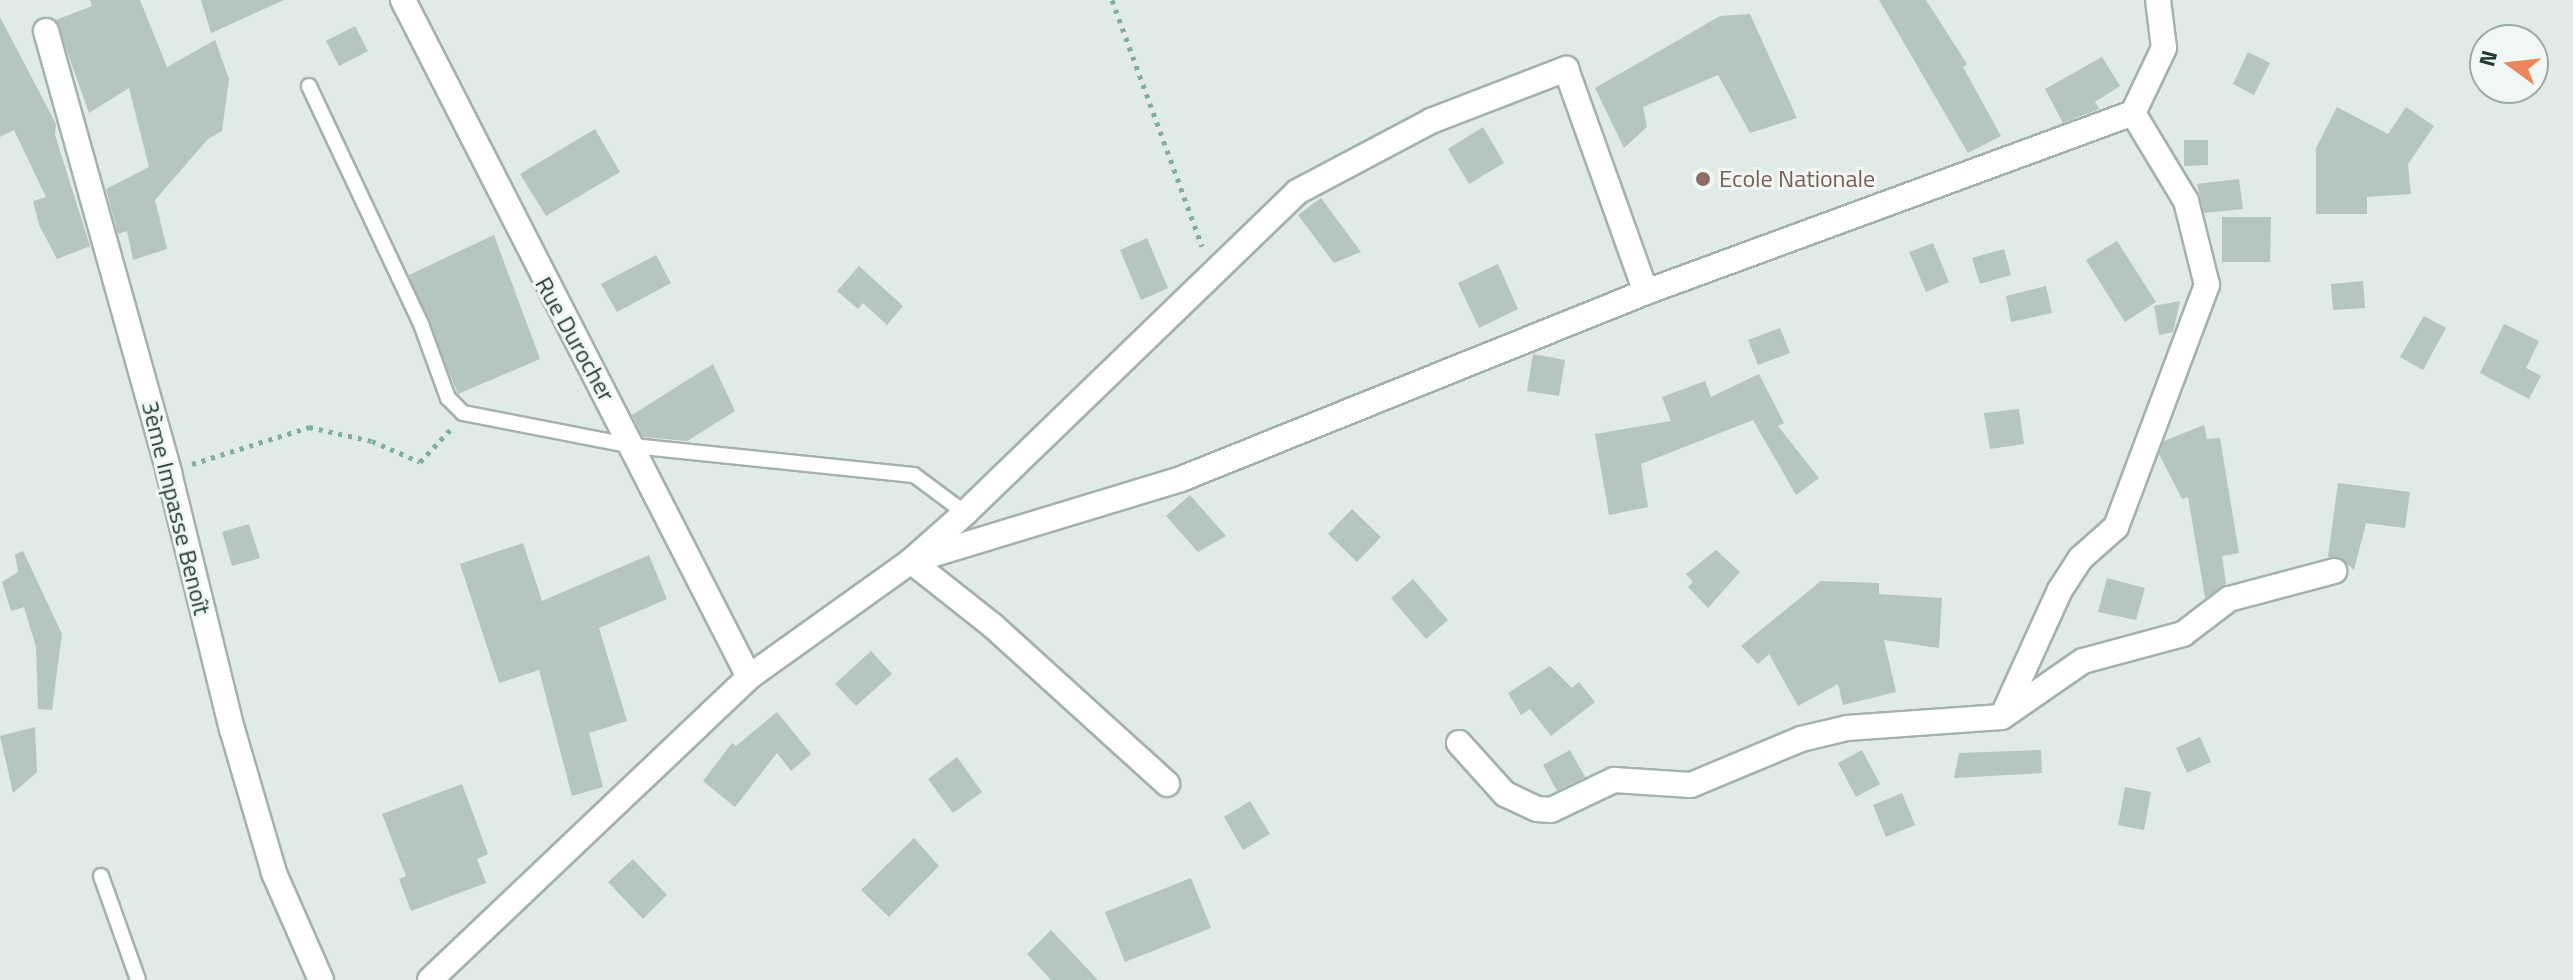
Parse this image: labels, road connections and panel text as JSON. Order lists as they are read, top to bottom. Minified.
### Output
{"streets":{"street":["Rue Durocher","3ème Impasse Benoît"]},"places":["Ecole Nationale"],"north":"left"}
